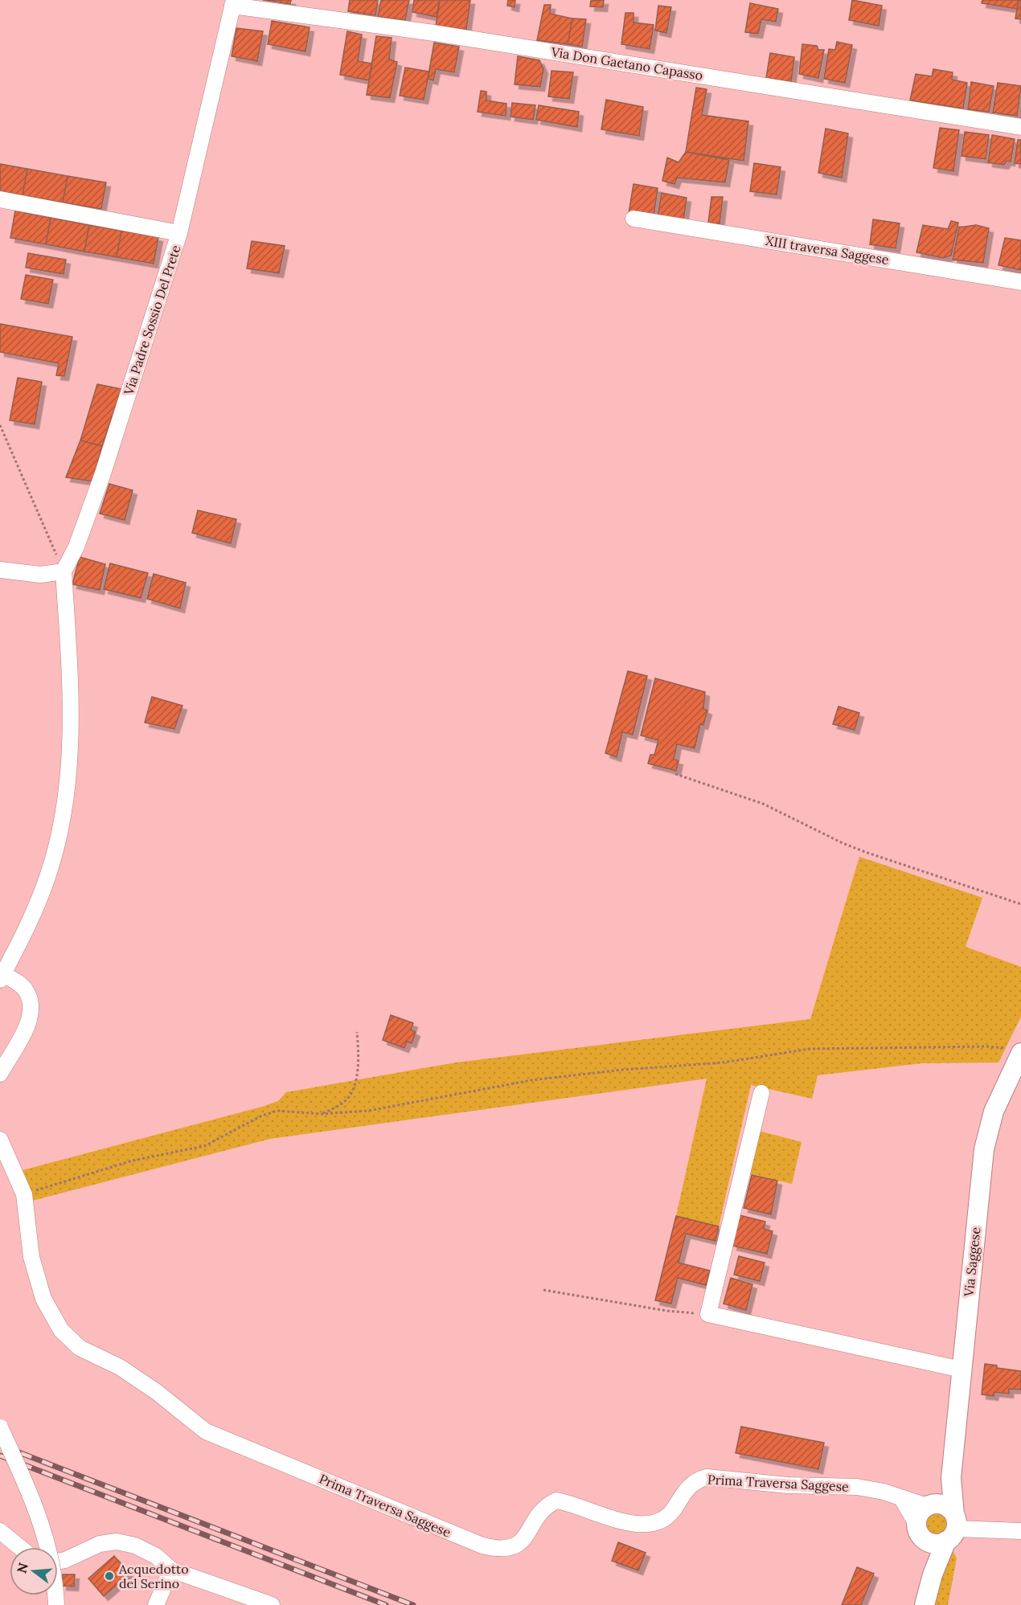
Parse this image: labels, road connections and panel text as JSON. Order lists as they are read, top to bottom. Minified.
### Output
{"streets":{"main road":["Via Saggese"],"street":["Via Don Gaetano Capasso","XIII traversa Saggese","Via Padre Sossio Del Prete","Prima Traversa Saggese"]},"crossings":[["Via Don Gaetano Capasso","Via Padre Sossio Del Prete"],["Via Saggese","Prima Traversa Saggese"]],"places":["Acquedotto del Serino"],"north":"left"}
